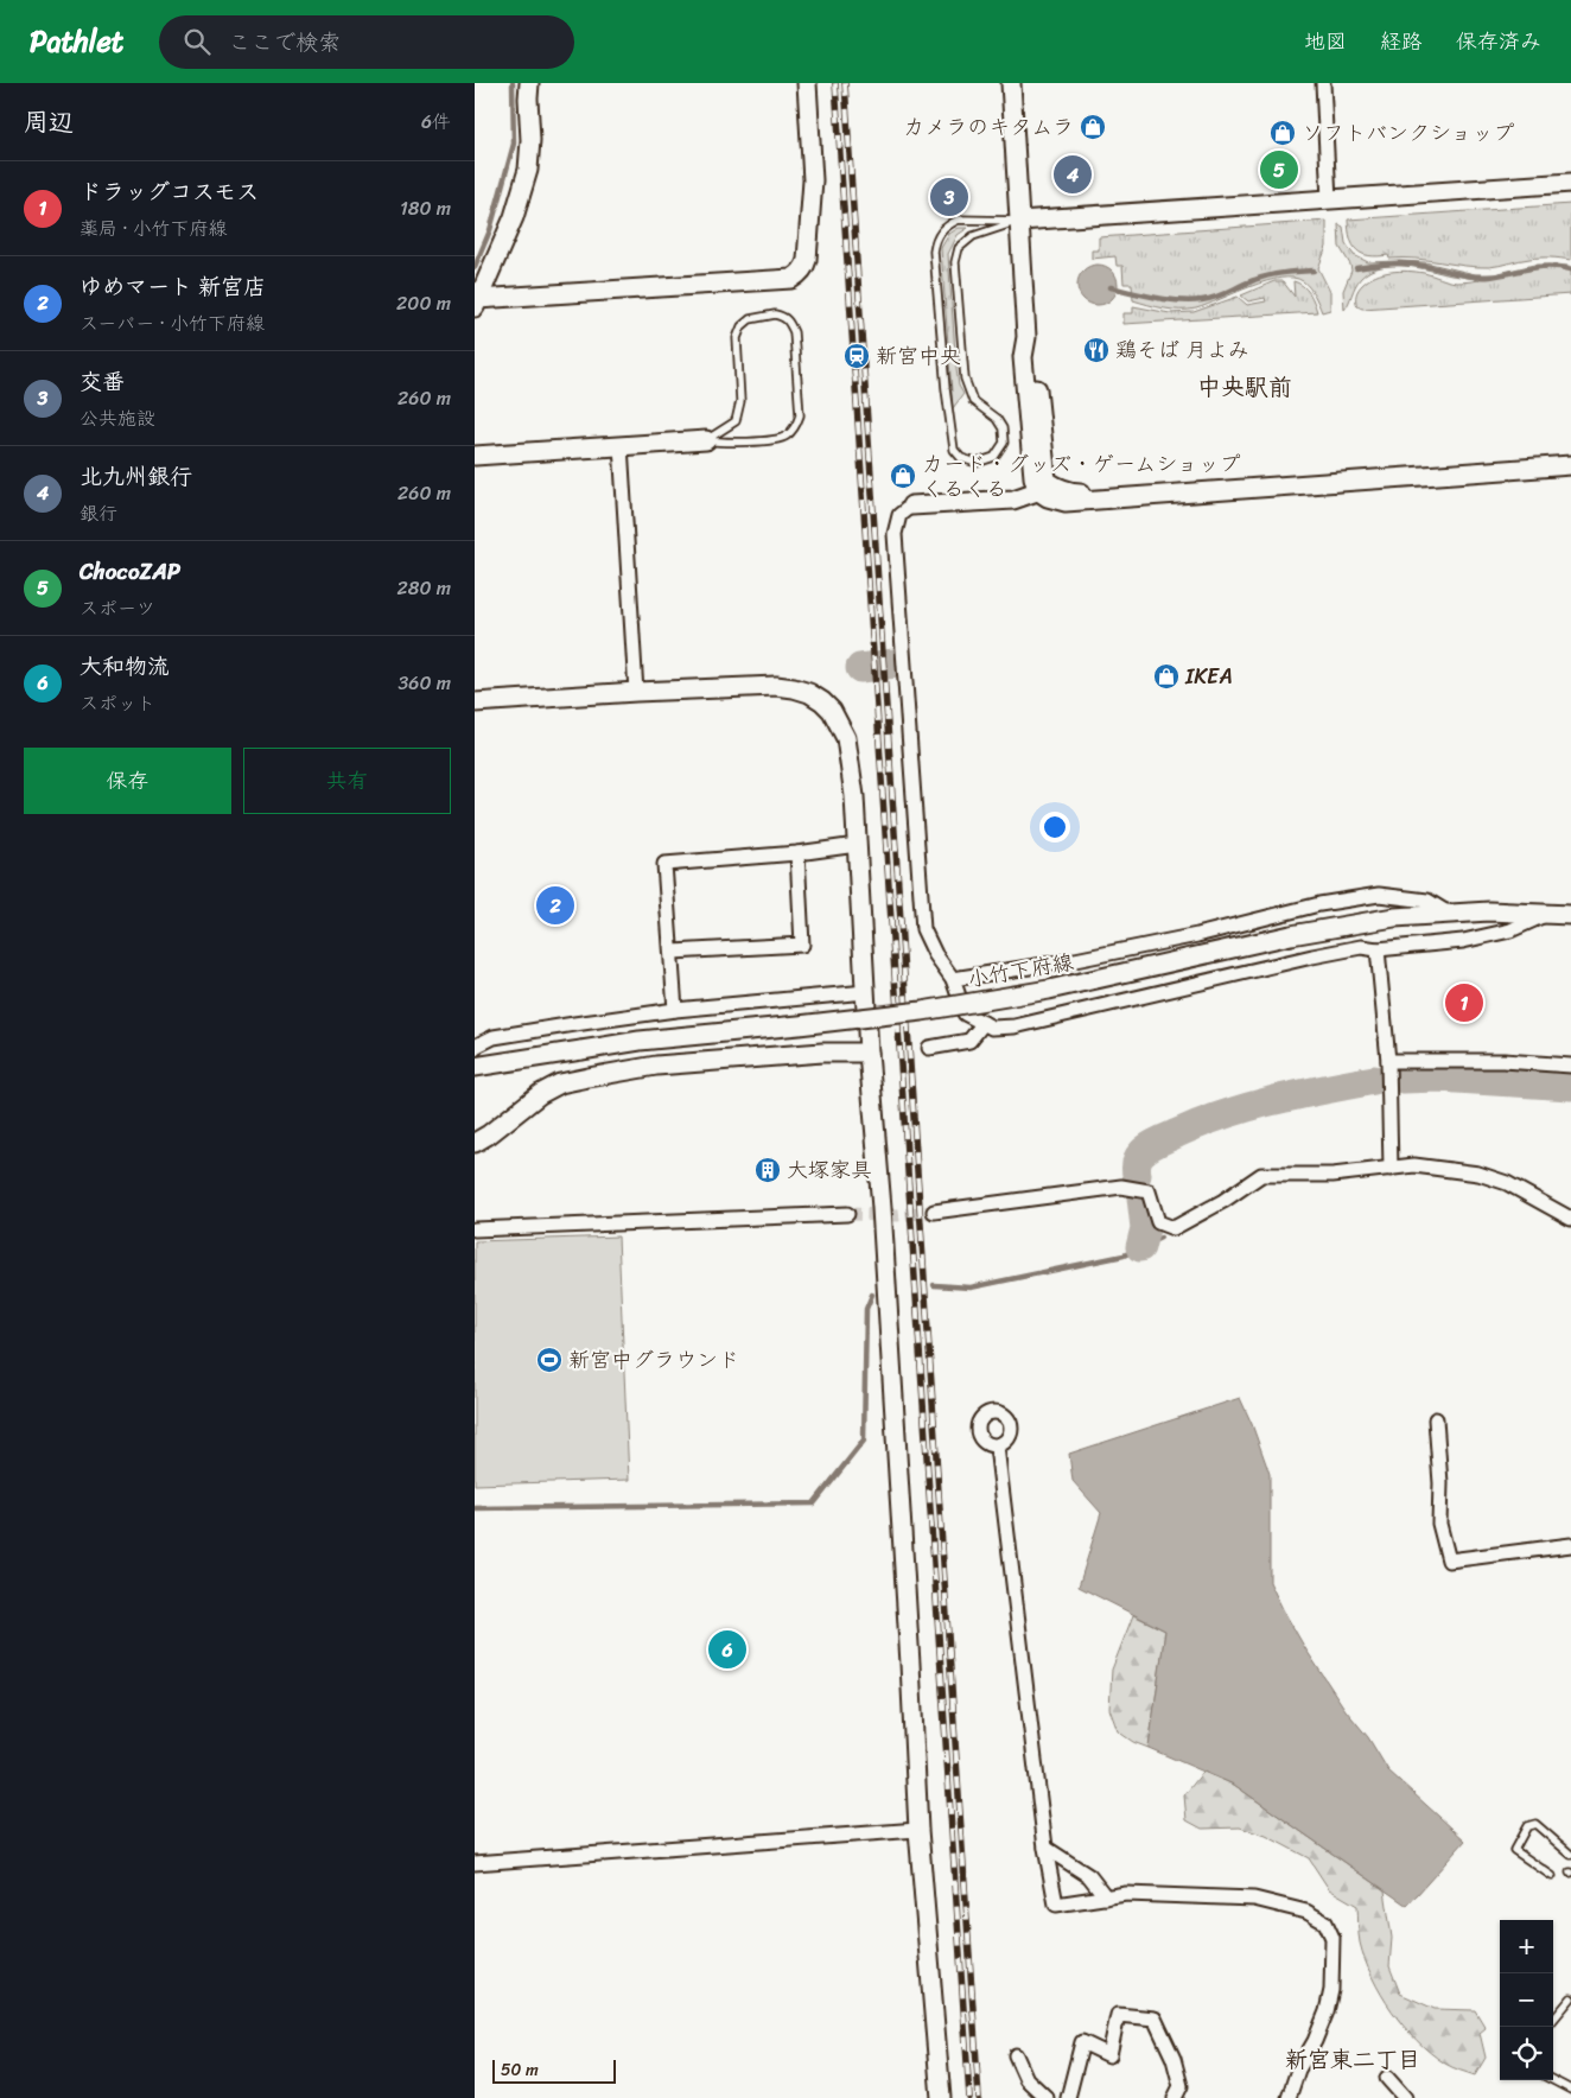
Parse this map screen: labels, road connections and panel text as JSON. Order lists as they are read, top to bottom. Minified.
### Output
{"streets":{"street":["小竹下府線"]},"districts":["中央駅前","新宮東二丁目"],"places":{"shop":["カメラのキタムラ","ソフトバンクショップ","カード・グッズ・ゲームショップ くるくる","IKEA"],"restaurant":["鶏そば 月よみ"],"station":["新宮中央"],"building":["大塚家具"],"sports":["新宮中グラウンド"]},"scale_bar":"50 m","page":{"header":"Pathlet","search":"ここで検索","nav":["地図","経路","保存済み"],"heading":["周辺","6件"],"pins":["5","4","3","2","1","6"],"list":[{"mark":"1","name":"ドラッグコスモス","note":"薬局 · 小竹下府線","value":"180 m"},{"mark":"2","name":"ゆめマート 新宮店","note":"スーパー · 小竹下府線","value":"200 m"},{"mark":"3","name":"交番","note":"公共施設","value":"260 m"},{"mark":"4","name":"北九州銀行","note":"銀行","value":"260 m"},{"mark":"5","name":"ChocoZAP","note":"スポーツ","value":"280 m"},{"mark":"6","name":"大和物流","note":"スポット","value":"360 m"}],"buttons":["保存","共有"],"map_buttons":["+","−"],"scale":"50 m"}}
